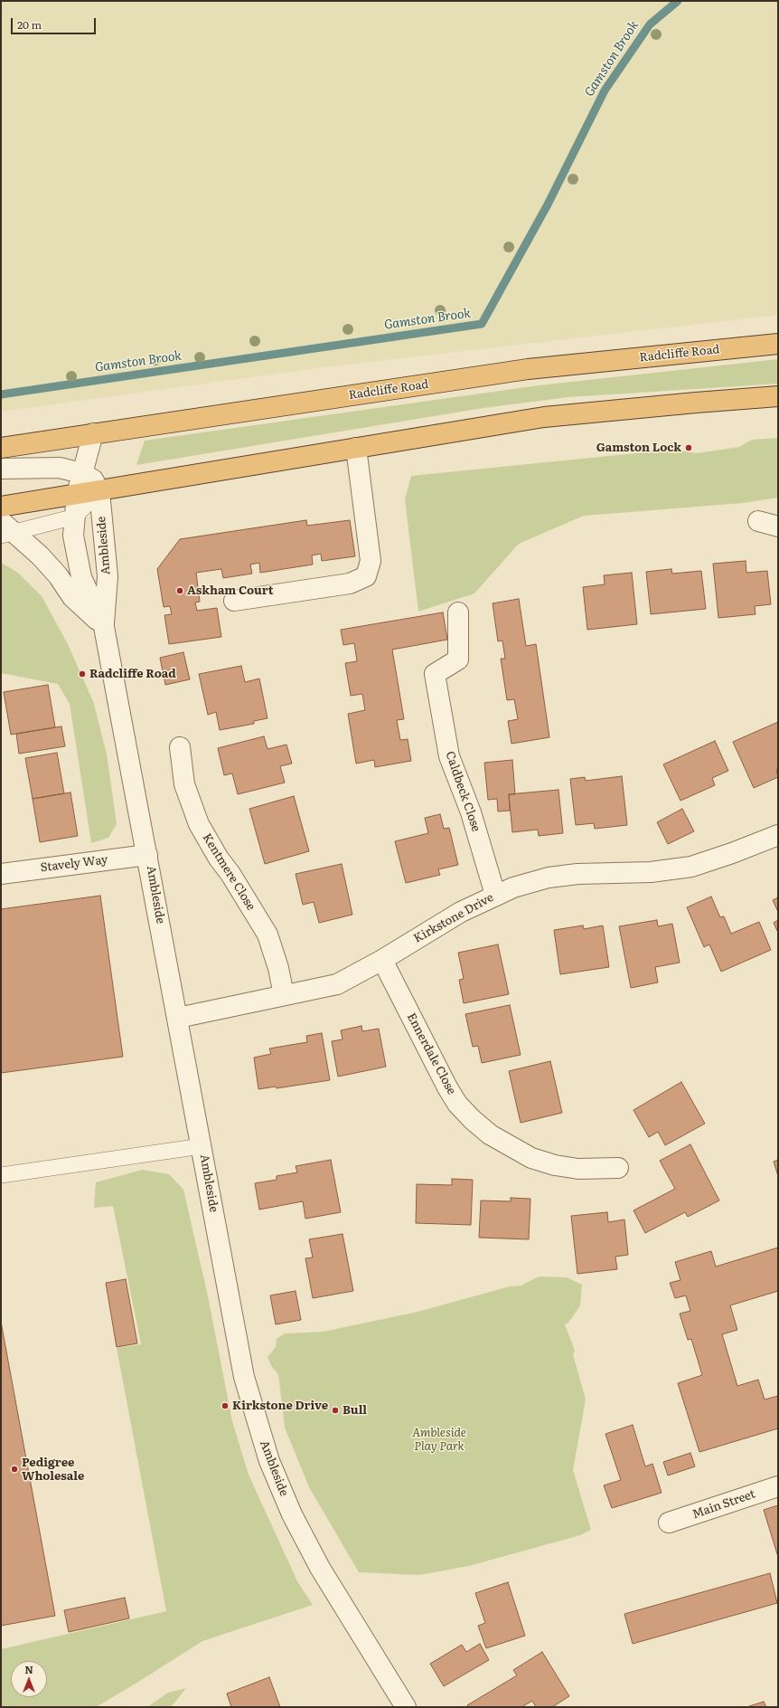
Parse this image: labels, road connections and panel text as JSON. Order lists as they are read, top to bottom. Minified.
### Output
{"streets":{"highway":["Radcliffe Road"],"street":["Ambleside","Caldbeck Close","Stavely Way","Kentmere Close","Kirkstone Drive","Ennerdale Close","Main Street"]},"crossings":[["Radcliffe Road","Ambleside"],["Ambleside","Stavely Way"],["Ambleside","Kirkstone Drive"],["Caldbeck Close","Kirkstone Drive"],["Kentmere Close","Kirkstone Drive"],["Kirkstone Drive","Ennerdale Close"]],"water":["Gamston Brook"],"parks":["Ambleside Play Park"],"places":["Gamston Lock","Askham Court","Radcliffe Road","Kirkstone Drive","Bull","Pedigree Wholesale"],"scale_bar":"20 m","north":"top"}
